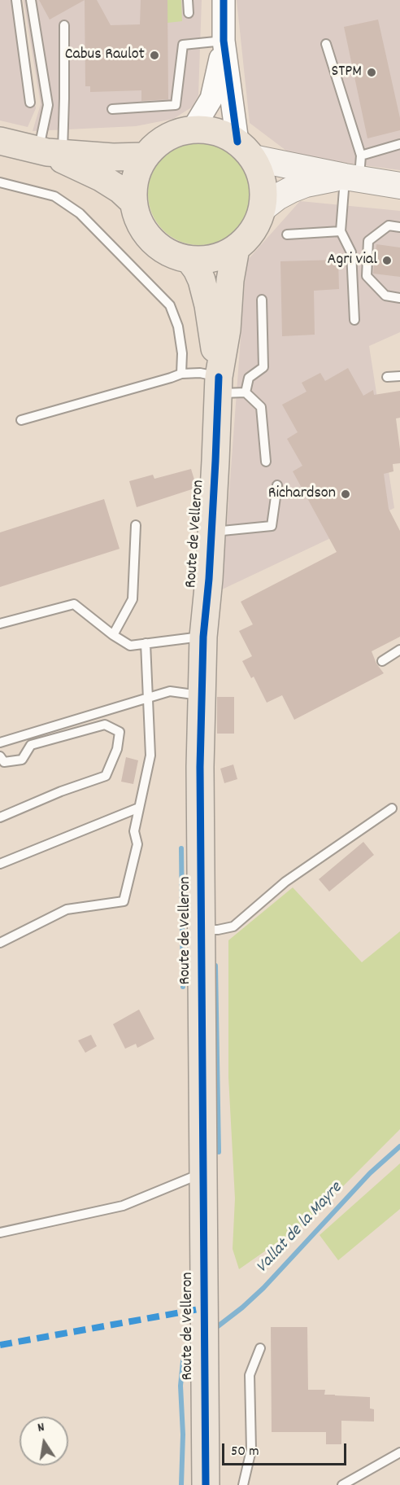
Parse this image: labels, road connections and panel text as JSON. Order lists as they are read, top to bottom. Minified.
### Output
{"streets":{"main road":["Route de Velleron"]},"water":["Vallat de la Mayre"],"places":["Cabus Raulot","STPM","Agri vial","Richardson"],"scale_bar":"50 m","north":"top"}
